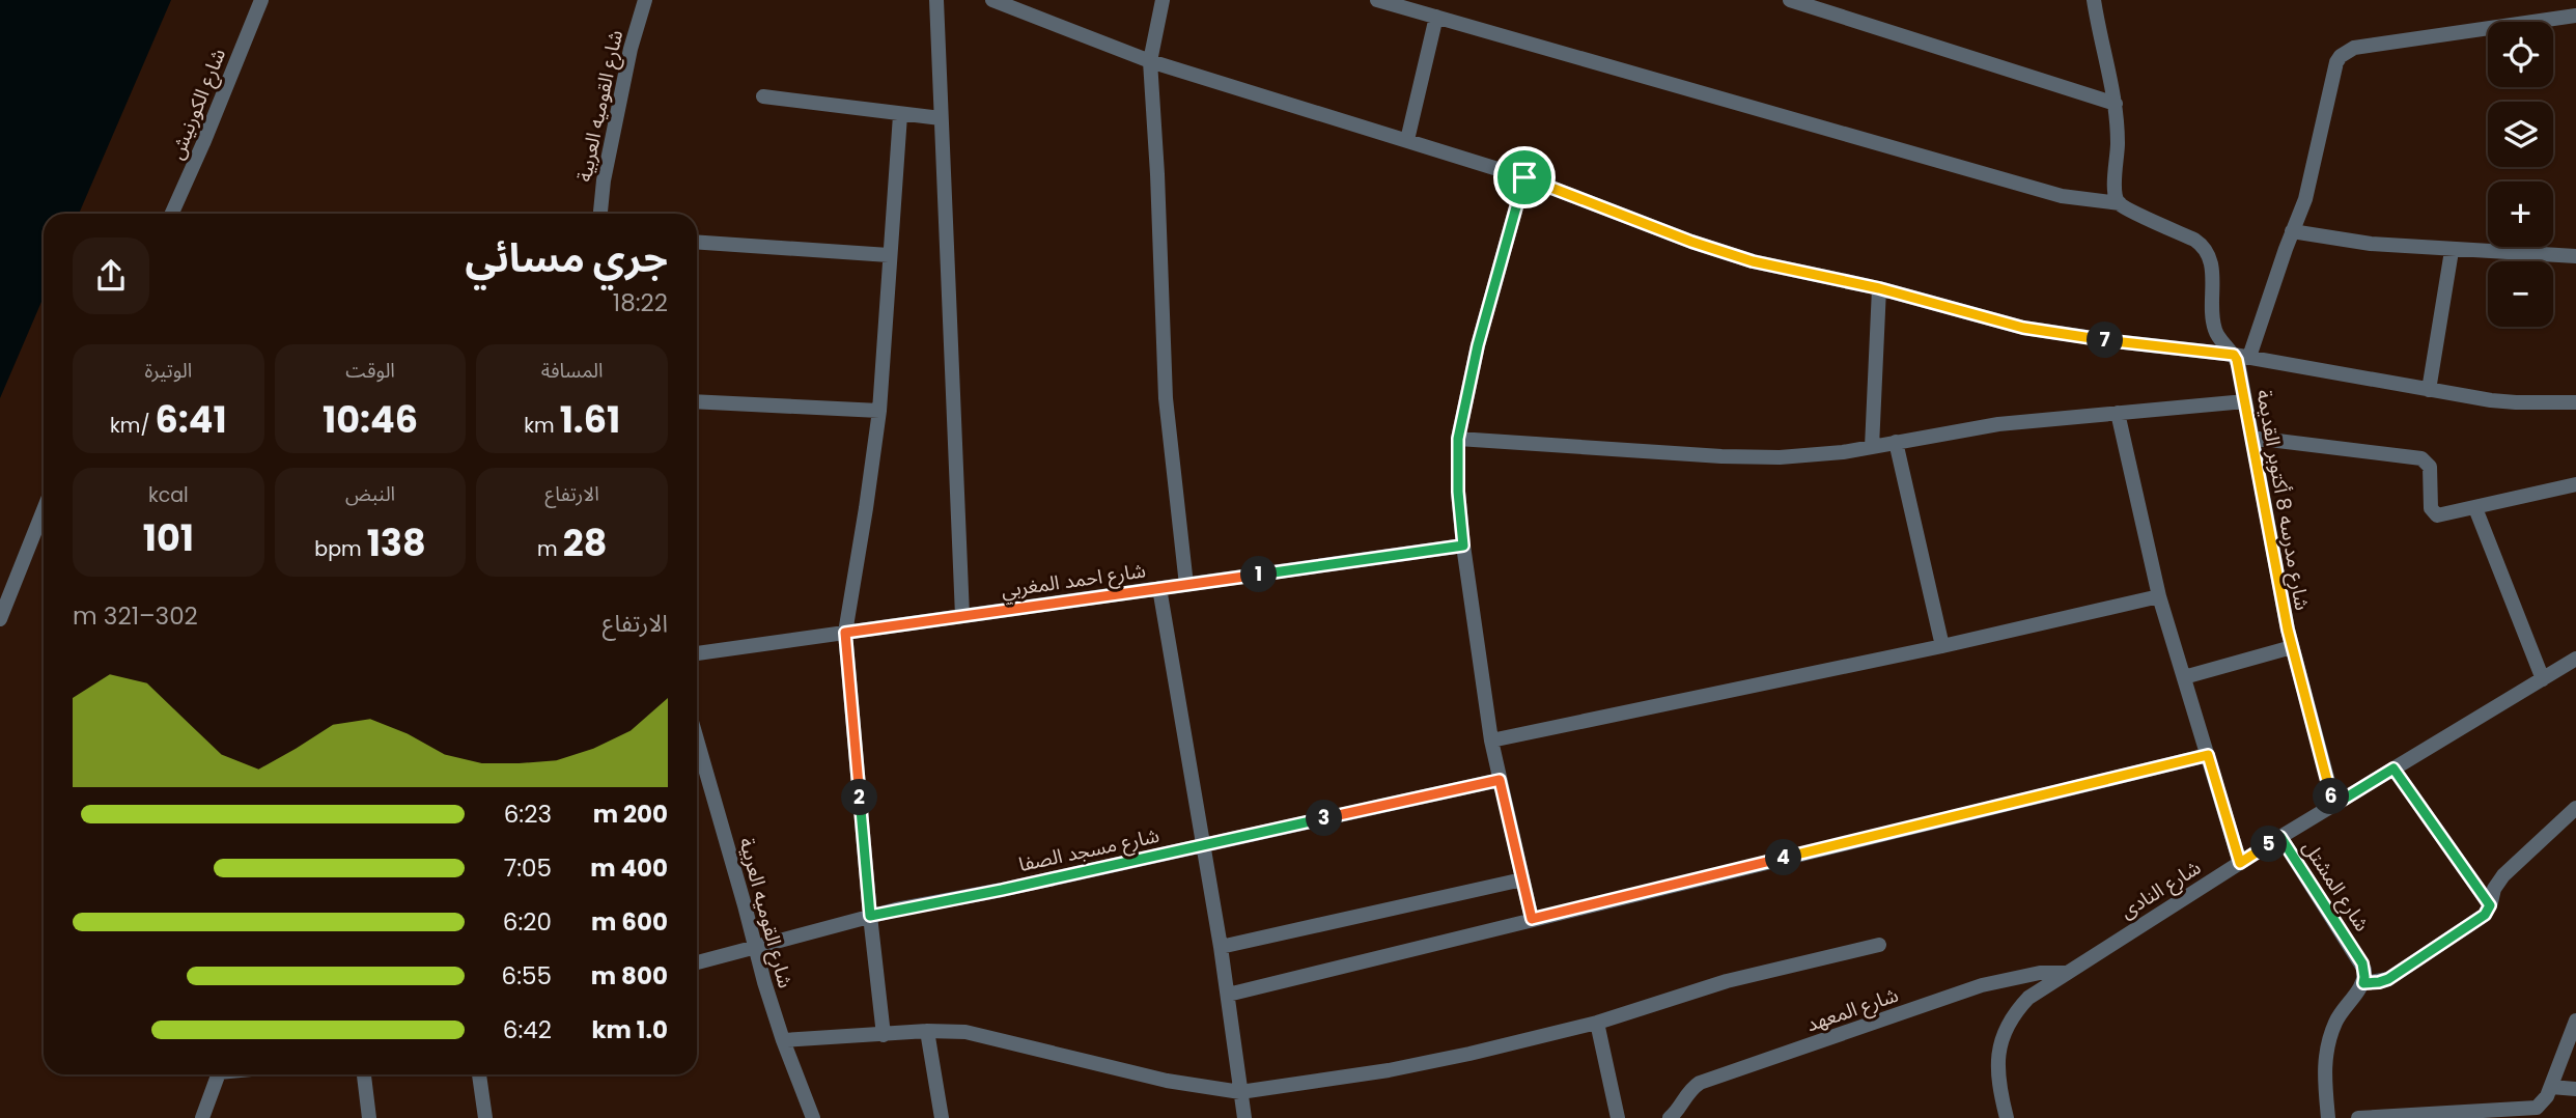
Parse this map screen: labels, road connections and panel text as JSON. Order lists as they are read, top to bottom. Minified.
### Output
{"streets":{"street":["شارع الكورنيش","شارع القوميه العربية","شارع مدرسه 8 أكتوبر القديمة","شارع احمد المغربي","شارع مسجد الصفا","شارع المشتل","شارع النادى","شارع المعهد"]},"crossings":[["شارع القوميه العربية","شارع مسجد الصفا"],["شارع مدرسه 8 أكتوبر القديمة","شارع النادى"],["شارع المشتل","شارع النادى"],["شارع النادى","شارع المعهد"]],"page":{"map_buttons":["+","−"],"heading":["جري مسائي","18:22"],"pins":["7","1","6","2","3","5","4"],"stats":[["المسافة","1.61 km"],["الوقت","10:46"],["الوتيرة","6:41 /km"],["الارتفاع","28 m"],["النبض","138 bpm"],["kcal","101"]],"chart":["الارتفاع","302–321 m"],"list":[{"name":"200 m","note":"6:23"},{"name":"400 m","note":"7:05"},{"name":"600 m","note":"6:20"},{"name":"800 m","note":"6:55"},{"name":"1.0 km","note":"6:42"}]}}
